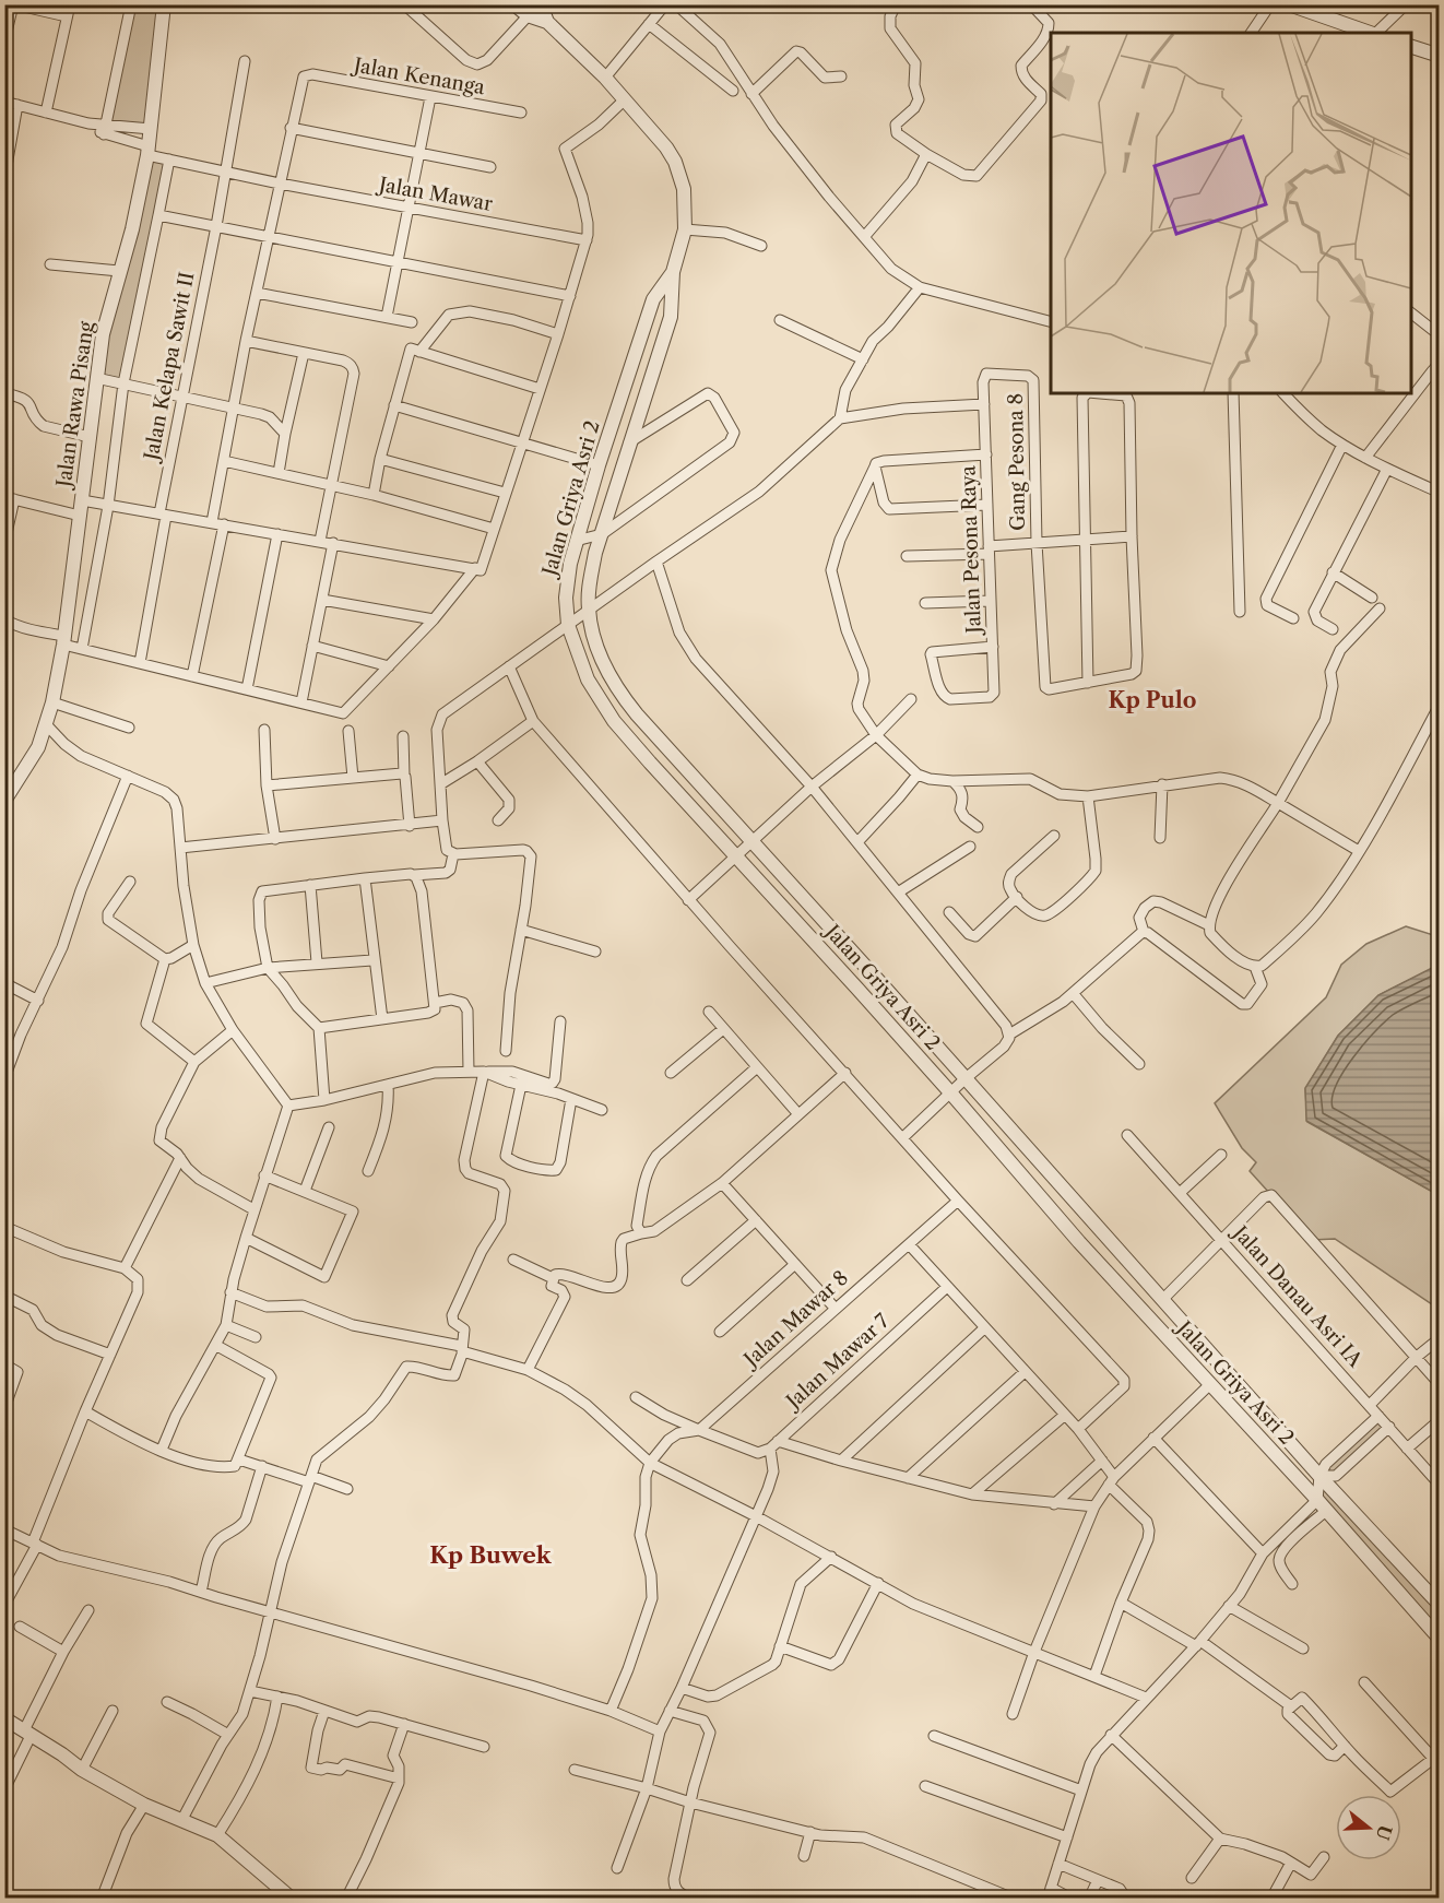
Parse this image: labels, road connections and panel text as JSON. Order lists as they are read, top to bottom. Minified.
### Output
{"streets":{"street":["Jalan Kenanga","Jalan Mawar","Jalan Kelapa Sawit II","Jalan Rawa Pisang","Gang Pesona 8","Jalan Griya Asri 2","Jalan Pesona Raya","Jalan Danau Asri IA","Jalan Mawar 8","Jalan Mawar 7"]},"crossings":[["Jalan Mawar","Jalan Kelapa Sawit II"],["Jalan Mawar","Jalan Rawa Pisang"],["Gang Pesona 8","Jalan Pesona Raya"]],"districts":["Kp Pulo","Kp Buwek"],"north":"right"}
